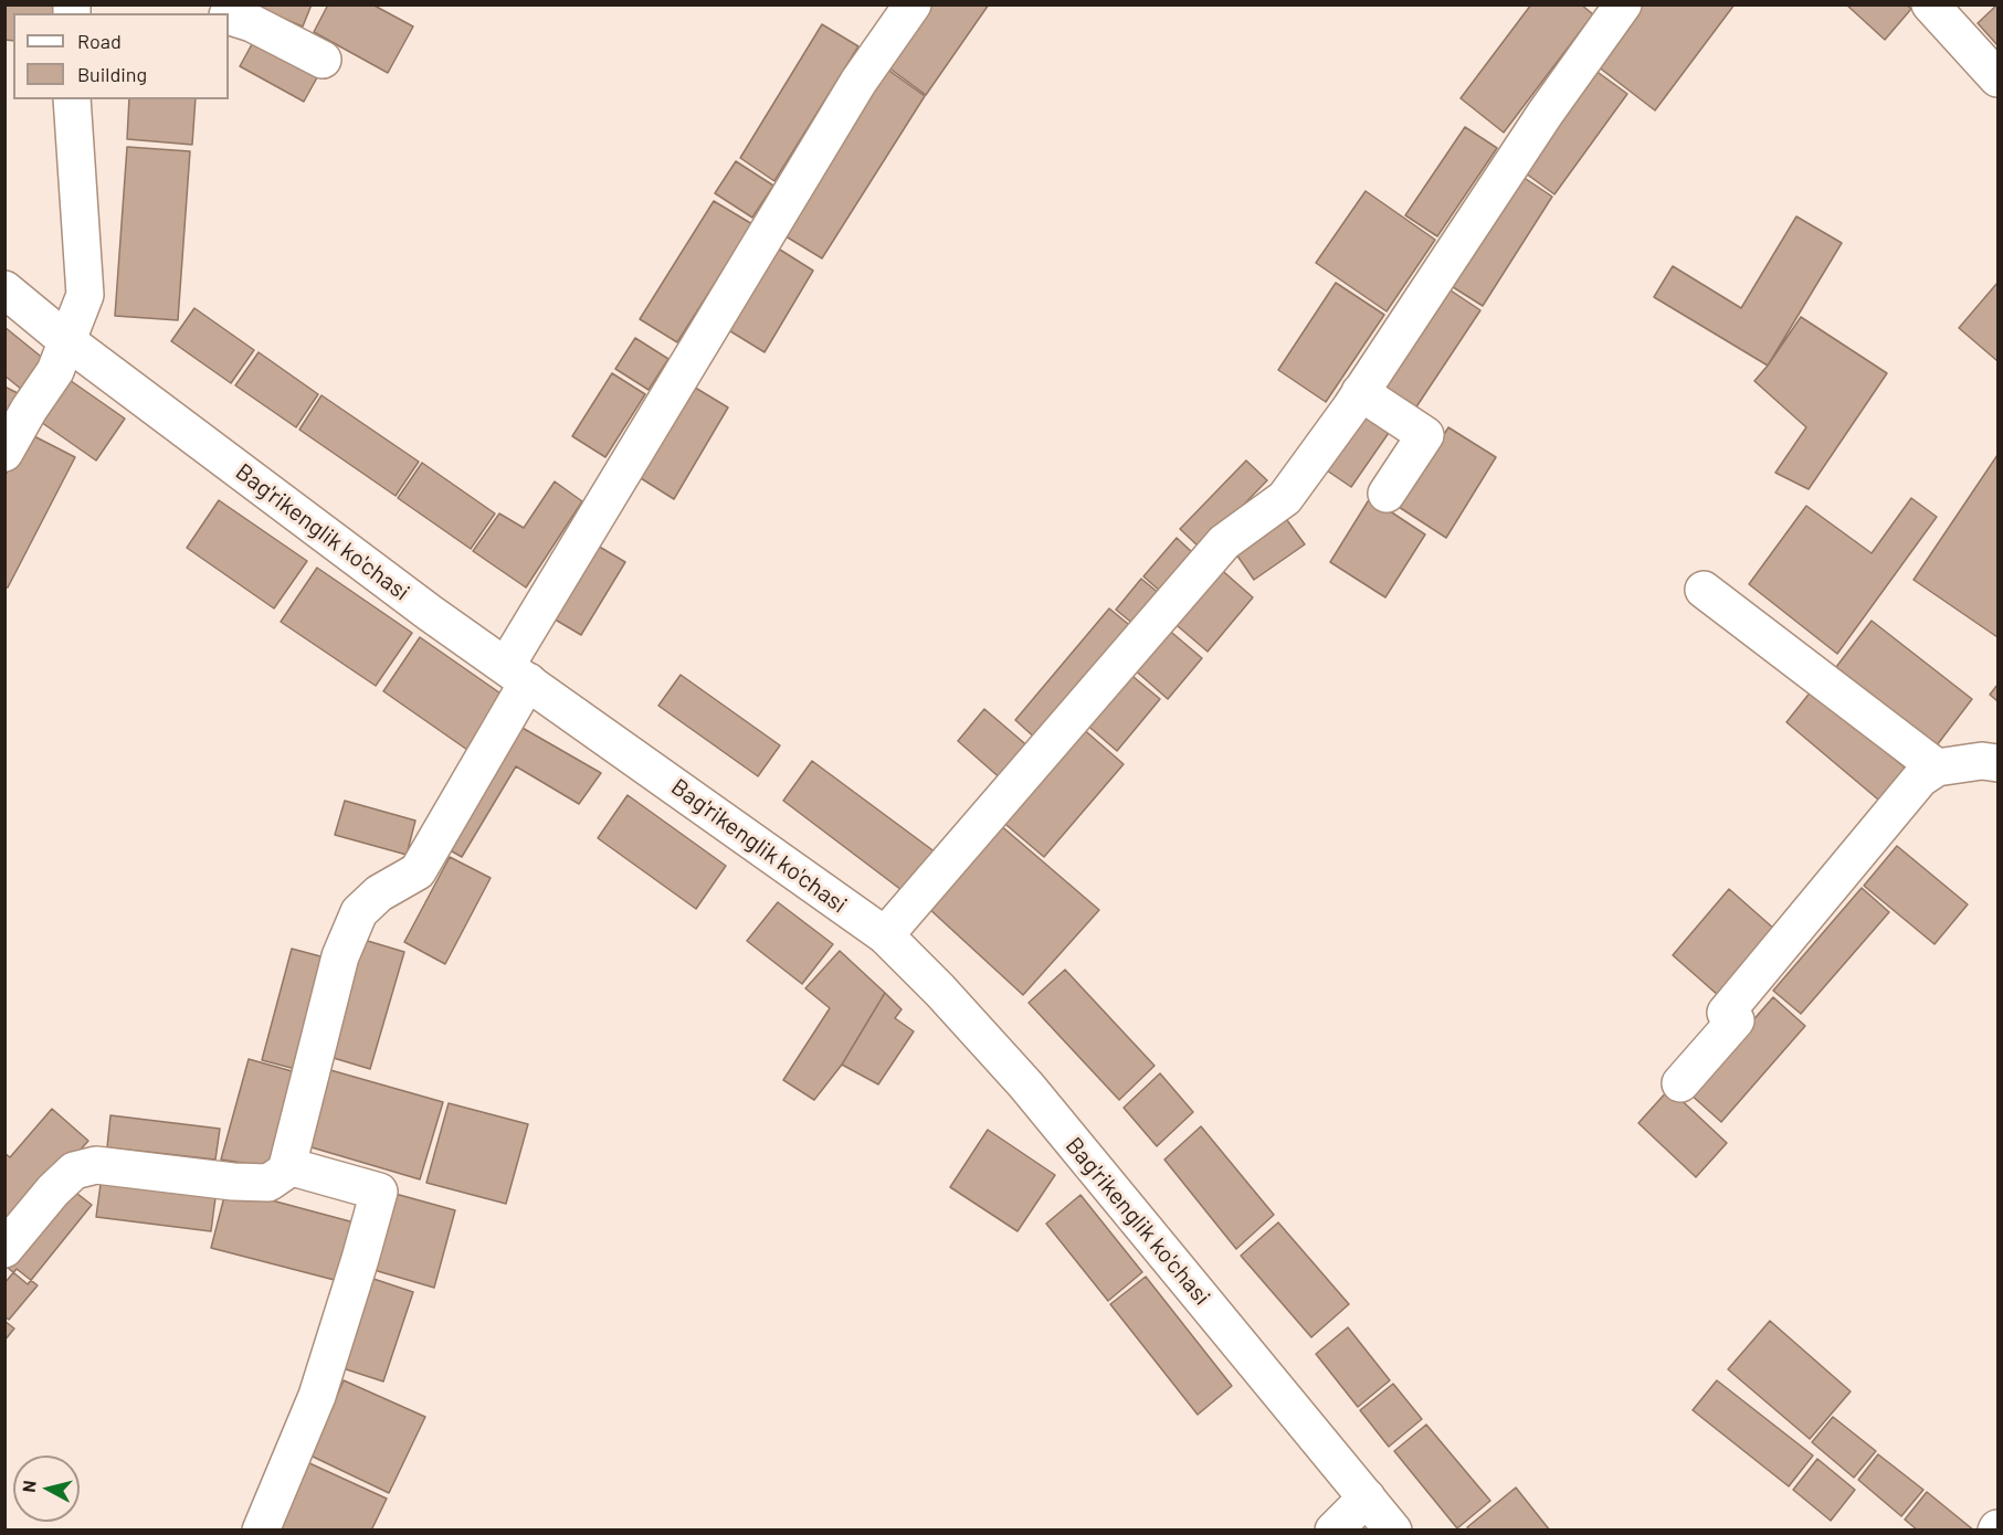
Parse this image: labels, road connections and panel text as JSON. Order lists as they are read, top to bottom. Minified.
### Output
{"streets":{"street":["Bag'rikenglik ko'chasi"]},"legend":["Road","Building"],"north":"left"}
